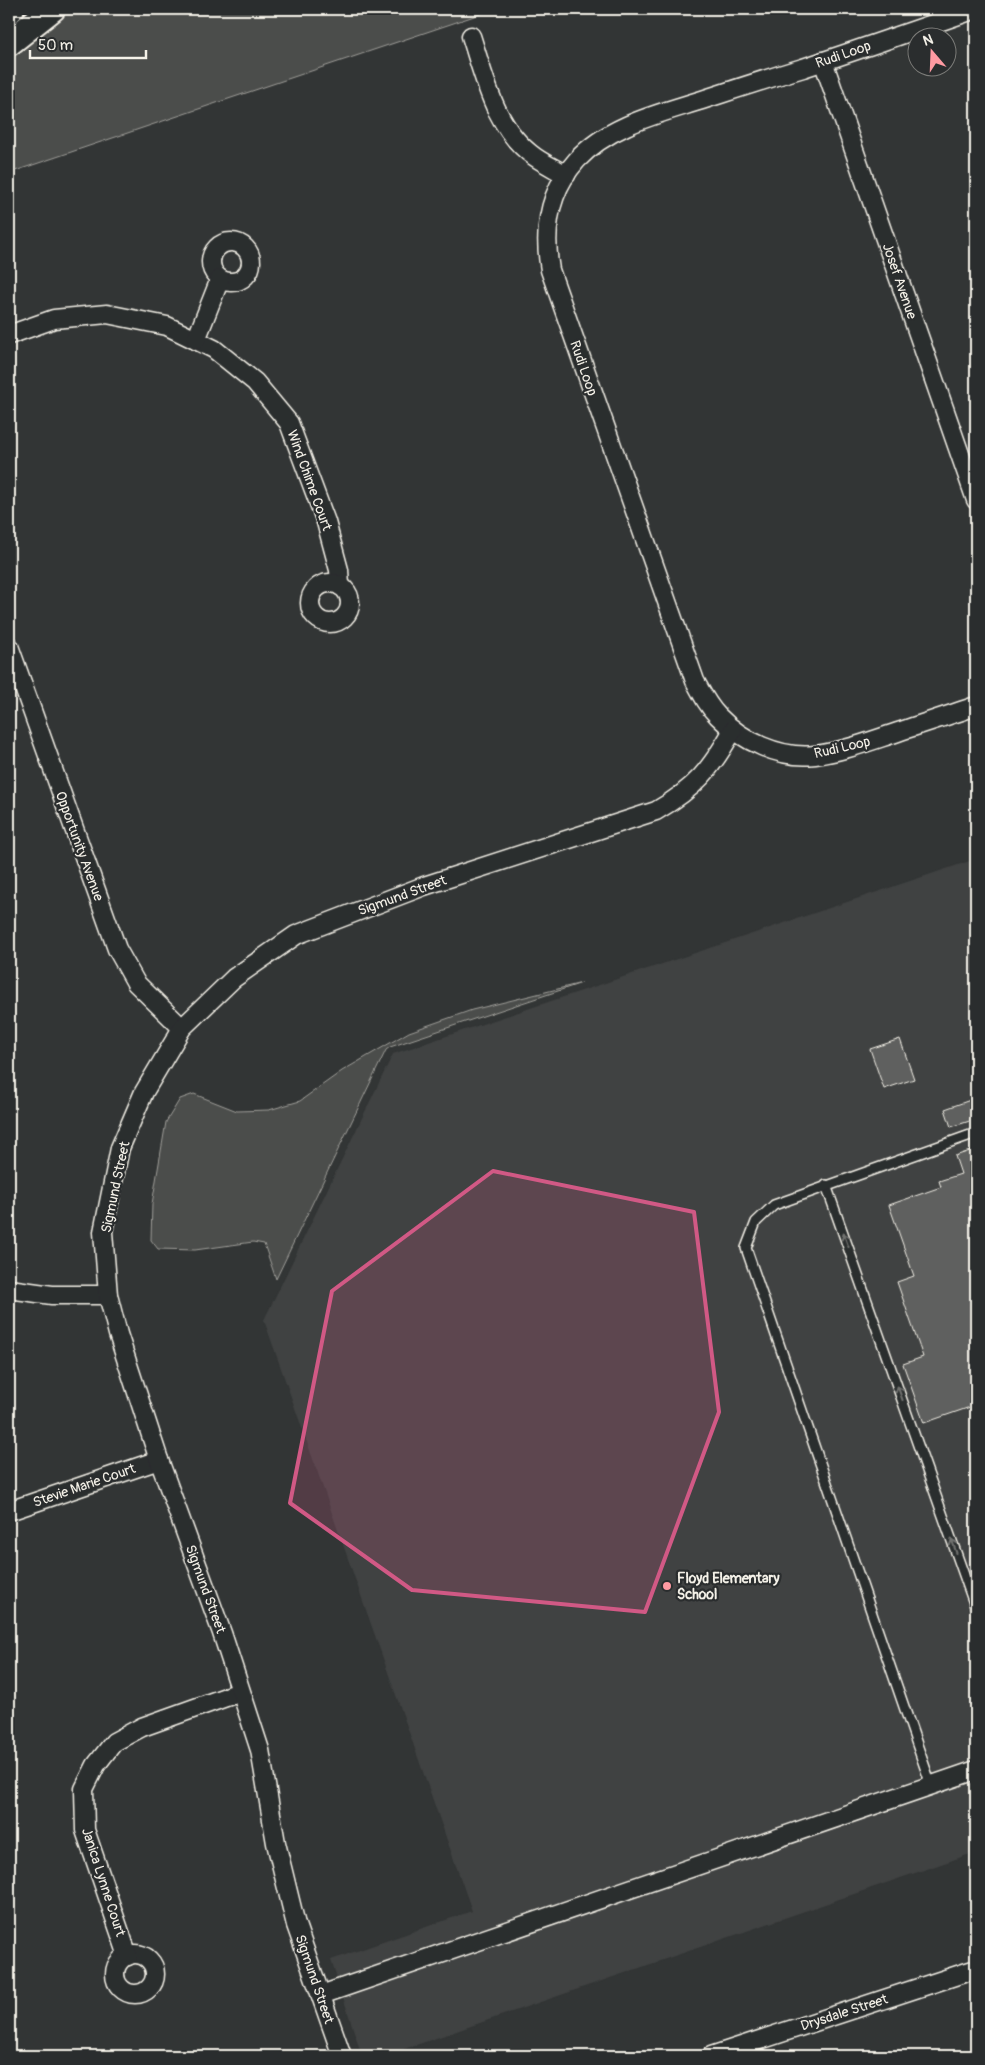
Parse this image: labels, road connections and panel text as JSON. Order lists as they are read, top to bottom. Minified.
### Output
{"streets":{"street":["Rudi Loop","Josef Avenue","Wind Chime Court","Opportunity Avenue","Sigmund Street","Stevie Marie Court","Janica Lynne Court","Drysdale Street"]},"crossings":[["Rudi Loop","Josef Avenue"],["Rudi Loop","Sigmund Street"],["Opportunity Avenue","Sigmund Street"],["Sigmund Street","Stevie Marie Court"],["Sigmund Street","Janica Lynne Court"]],"places":["Floyd Elementary School"],"scale_bar":"50 m","north":"top"}
